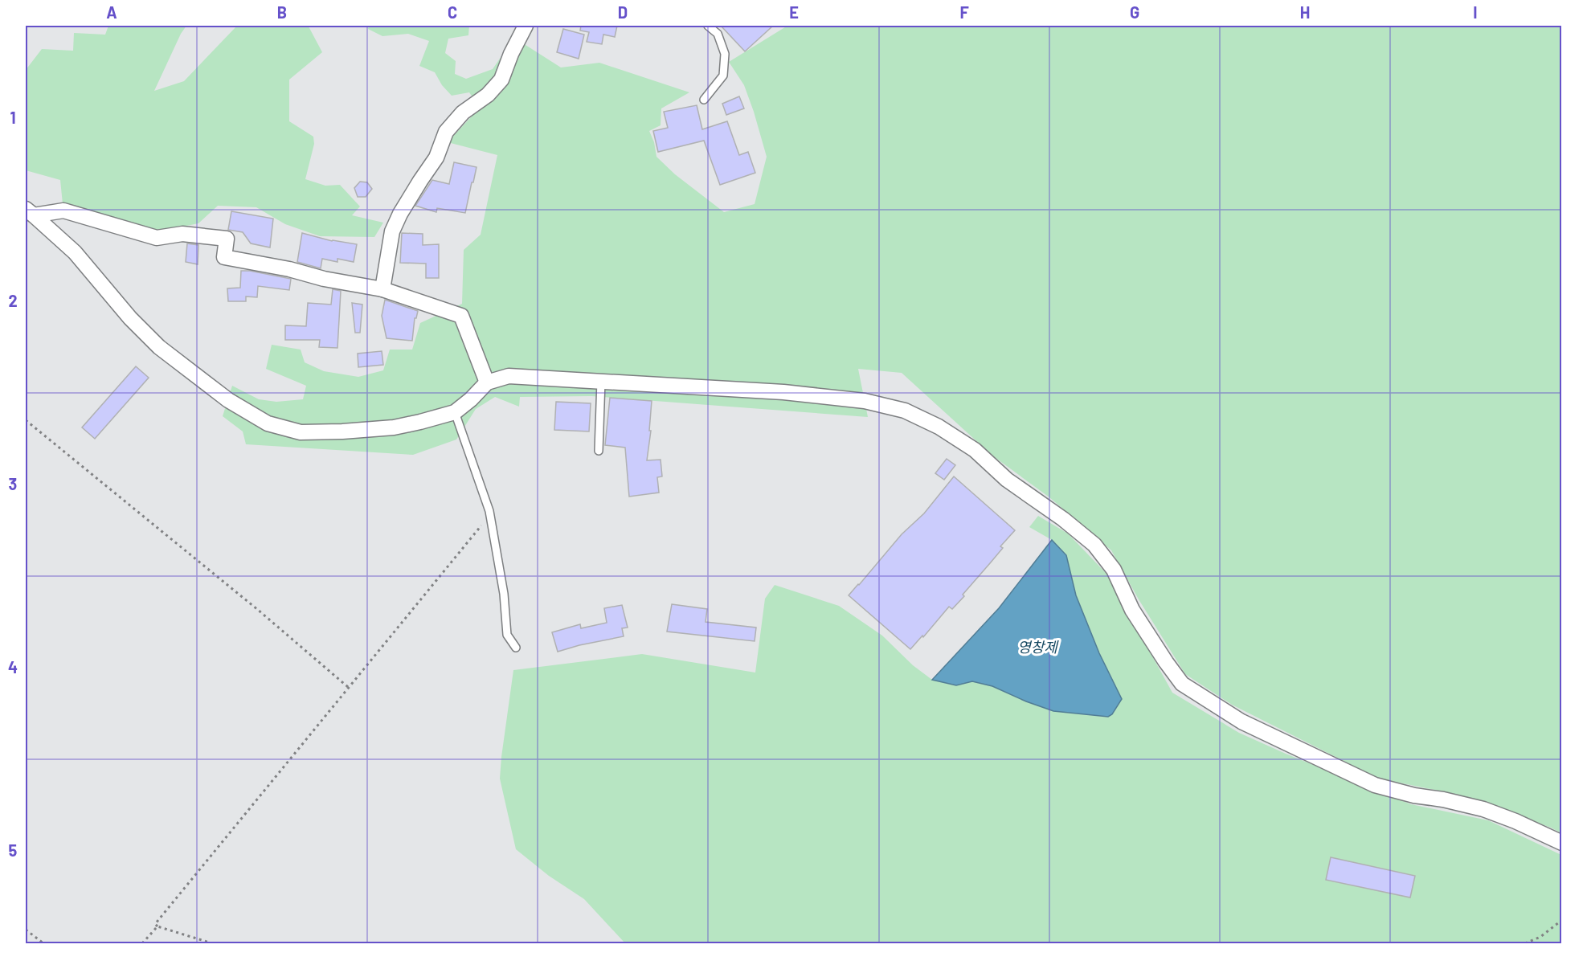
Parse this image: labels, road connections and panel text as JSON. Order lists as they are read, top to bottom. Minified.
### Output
{"water":["영창제"],"grid":{"columns":["A","B","C","D","E","F","G","H","I"],"rows":["1","2","3","4","5"]}}
